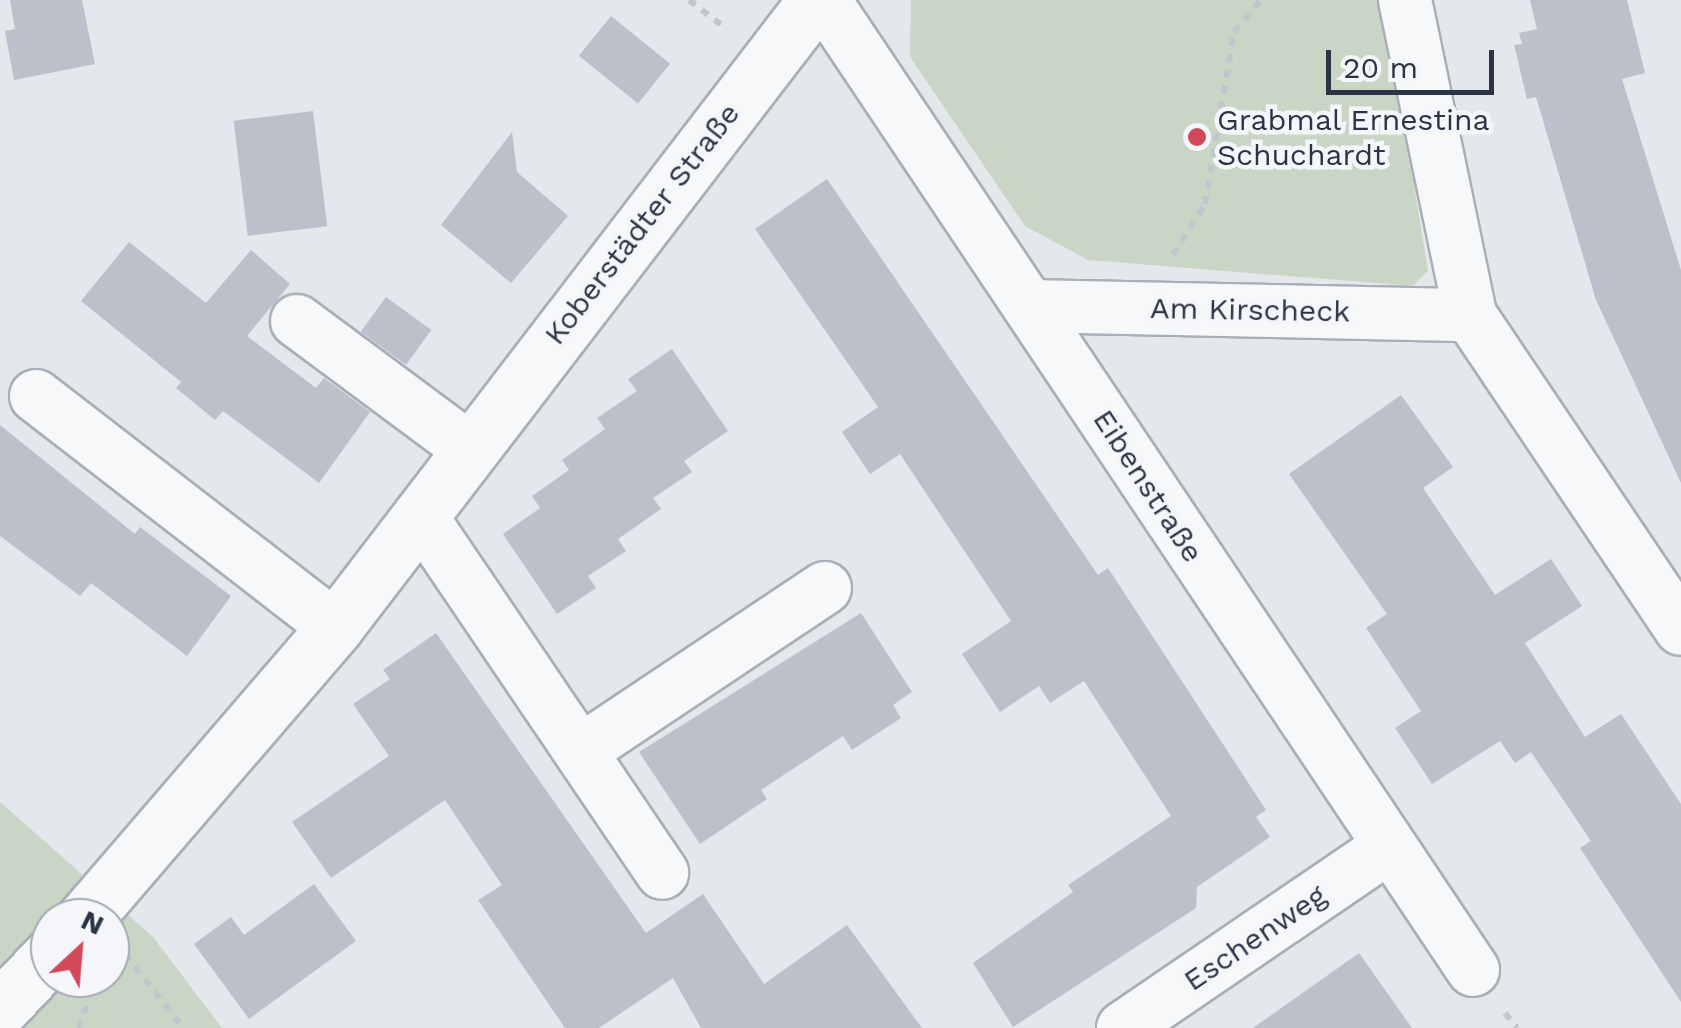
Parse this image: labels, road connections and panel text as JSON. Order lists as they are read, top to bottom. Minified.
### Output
{"streets":{"street":["Koberstädter Straße","Am Kirscheck","Eibenstraße","Eschenweg"]},"crossings":[["Am Kirscheck","Eibenstraße"],["Eibenstraße","Eschenweg"]],"places":["Grabmal Ernestina Schuchardt"],"scale_bar":"20 m","north":"top right"}
